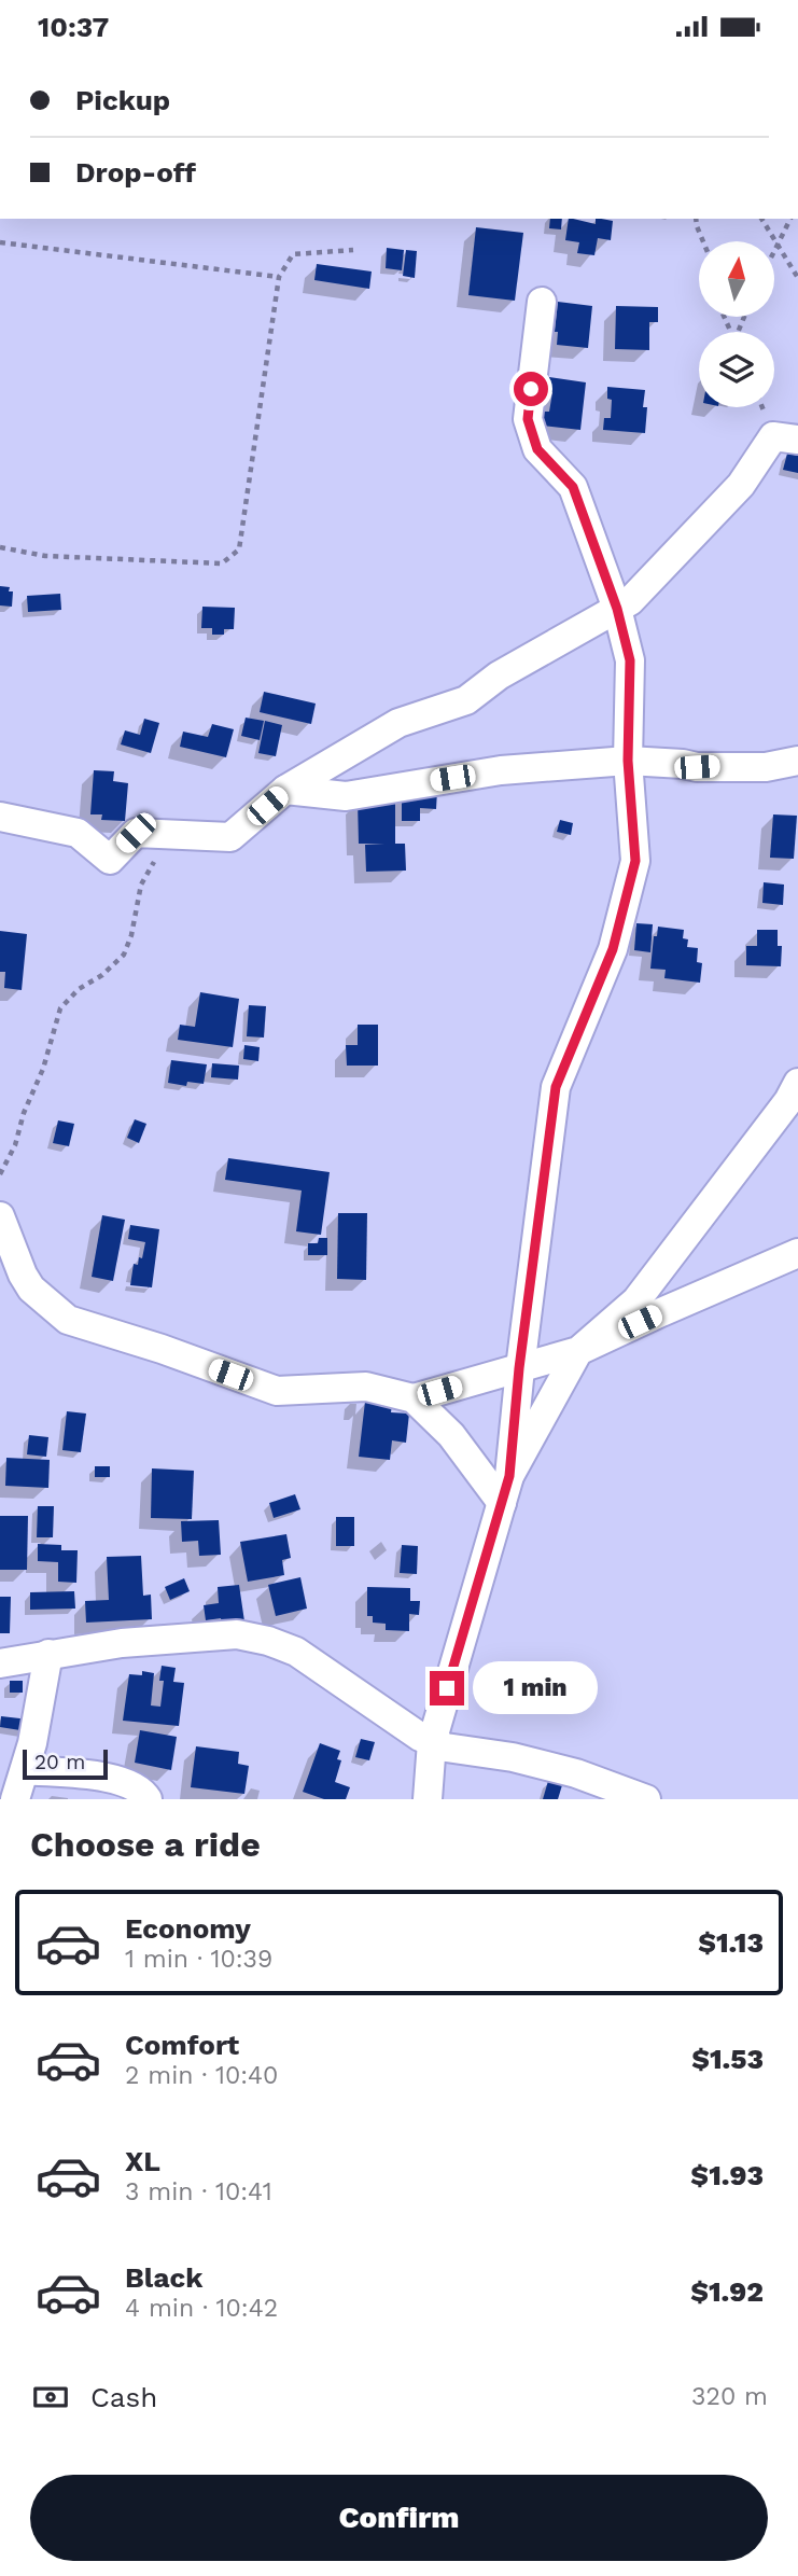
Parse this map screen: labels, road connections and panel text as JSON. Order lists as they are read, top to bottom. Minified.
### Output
{"scale_bar":"20 m","north":"top","page":{"status":"10:37","banner":["Pickup","Drop-off"],"bubble":"1 min","scale":"20 m","heading":"Choose a ride","list":[{"name":"Economy","note":"1 min · 10:39","value":"$1.13"},{"name":"Comfort","note":"2 min · 10:40","value":"$1.53"},{"name":"XL","note":"3 min · 10:41","value":"$1.93"},{"name":"Black","note":"4 min · 10:42","value":"$1.92"}],"pay":["Cash","320 m"],"buttons":"Confirm"}}
